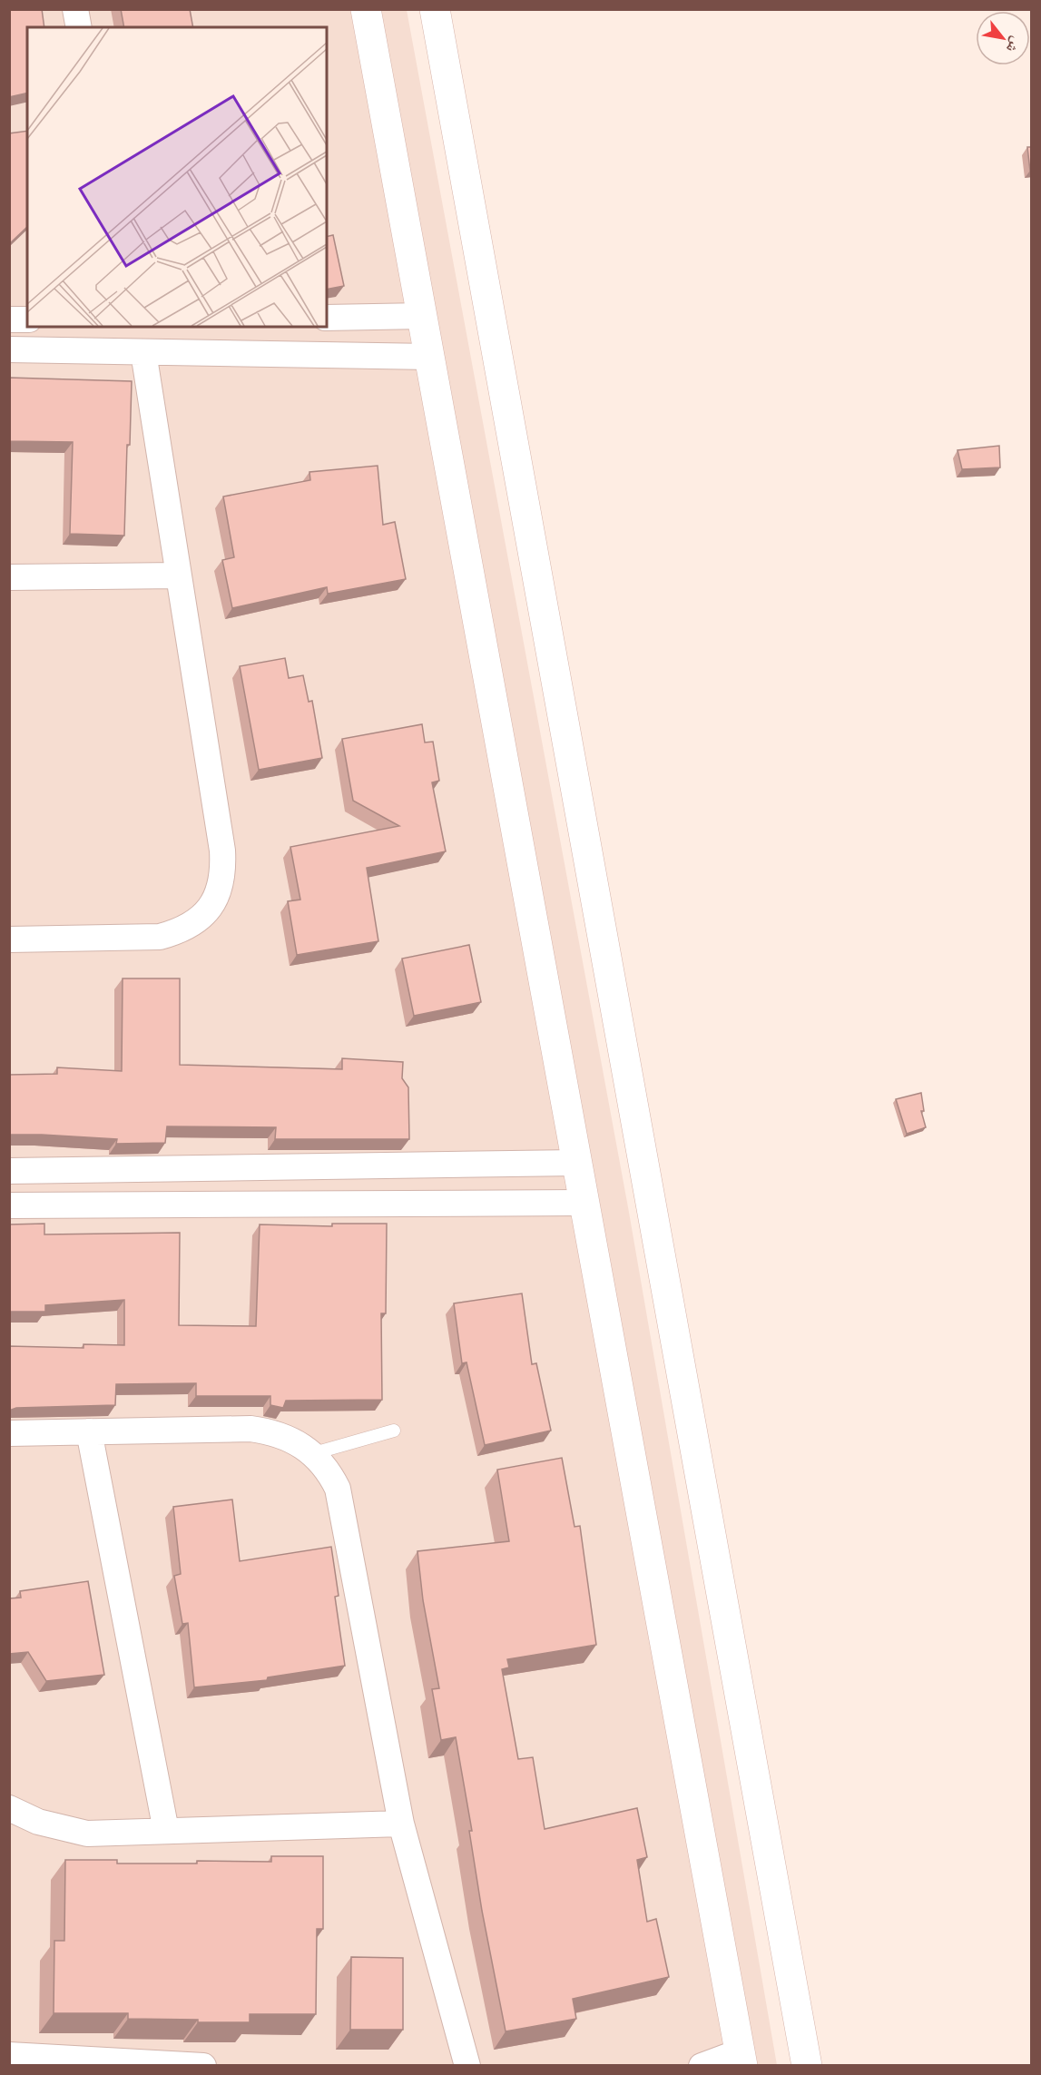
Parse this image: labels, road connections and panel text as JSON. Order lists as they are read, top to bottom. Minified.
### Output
{"north":"bottom right"}
